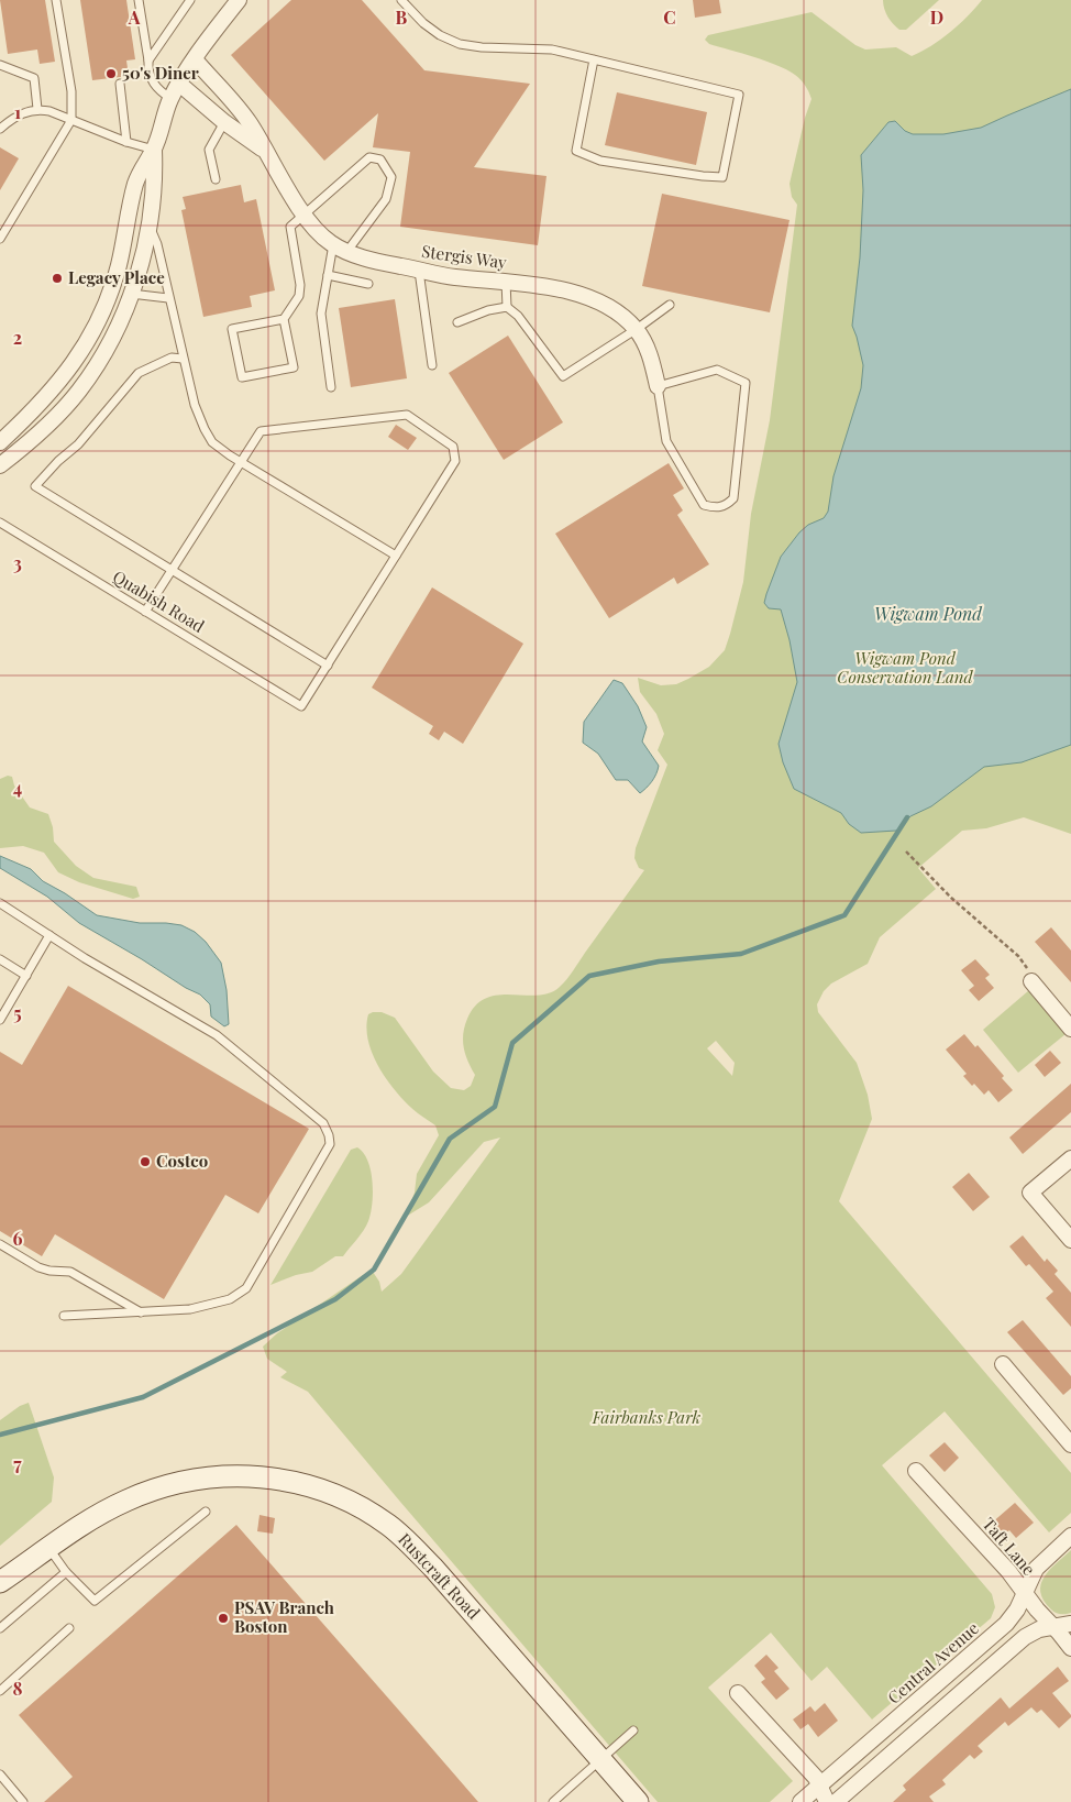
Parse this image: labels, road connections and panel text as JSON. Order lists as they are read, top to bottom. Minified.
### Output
{"streets":{"main road":["Rustcraft Road"],"street":["Stergis Way","Taft Lane","Central Avenue"],"lane":["Quabish Road"]},"crossings":[["Taft Lane","Central Avenue"]],"water":["Wigwam Pond"],"parks":["Wigwam Pond Conservation Land","Fairbanks Park"],"places":["50's Diner","Legacy Place","Costco","PSAV Branch Boston"],"grid":{"columns":["A","B","C","D"],"rows":["1","2","3","4","5","6","7","8"]}}
